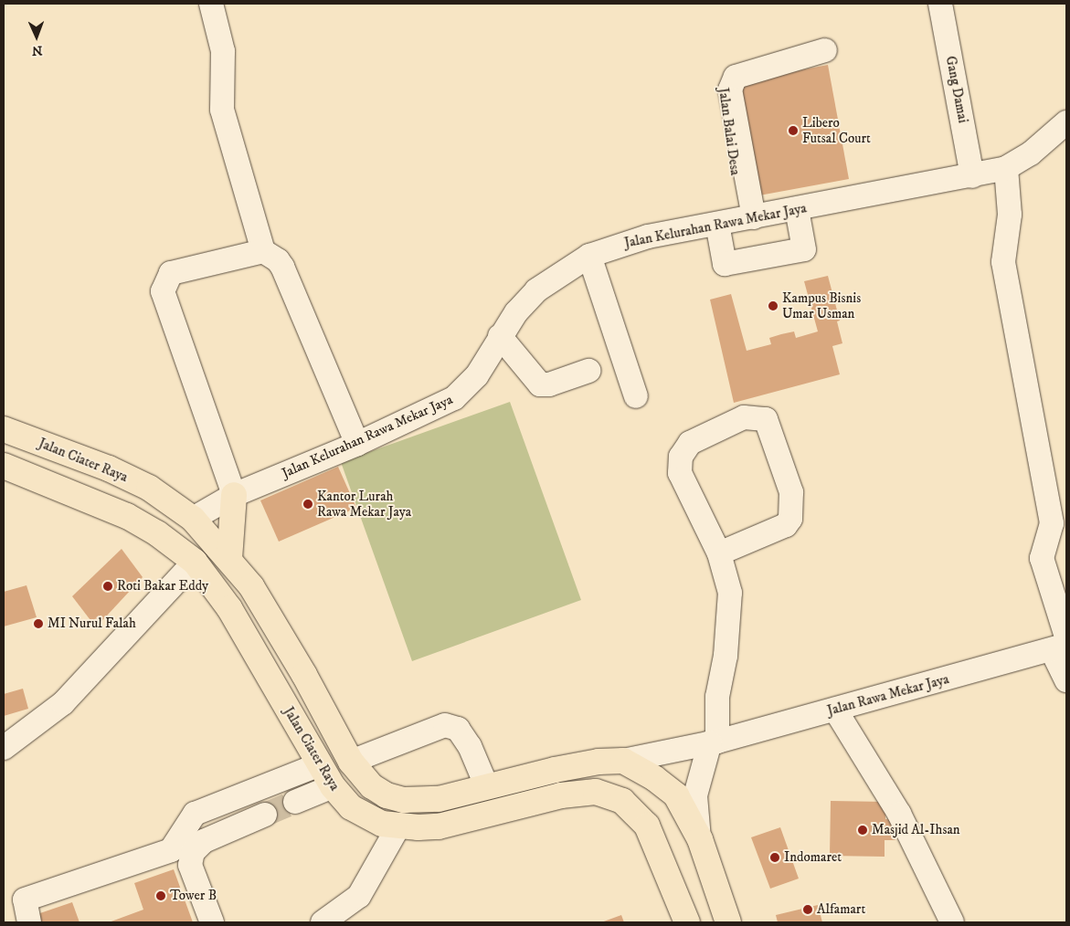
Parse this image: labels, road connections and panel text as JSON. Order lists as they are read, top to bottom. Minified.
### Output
{"streets":{"main road":["Jalan Ciater Raya"],"street":["Gang Damai","Jalan Balai Desa","Jalan Kelurahan Rawa Mekar Jaya","Jalan Rawa Mekar Jaya"]},"crossings":[["Gang Damai","Jalan Kelurahan Rawa Mekar Jaya"],["Jalan Balai Desa","Jalan Kelurahan Rawa Mekar Jaya"],["Jalan Kelurahan Rawa Mekar Jaya","Jalan Ciater Raya"],["Jalan Ciater Raya","Jalan Rawa Mekar Jaya"]],"places":["Libero Futsal Court","Kampus Bisnis Umar Usman","Kantor Lurah Rawa Mekar Jaya","Roti Bakar Eddy","MI Nurul Falah","Masjid Al-Ihsan","Indomaret","Tower B","Alfamart"],"north":"bottom"}
